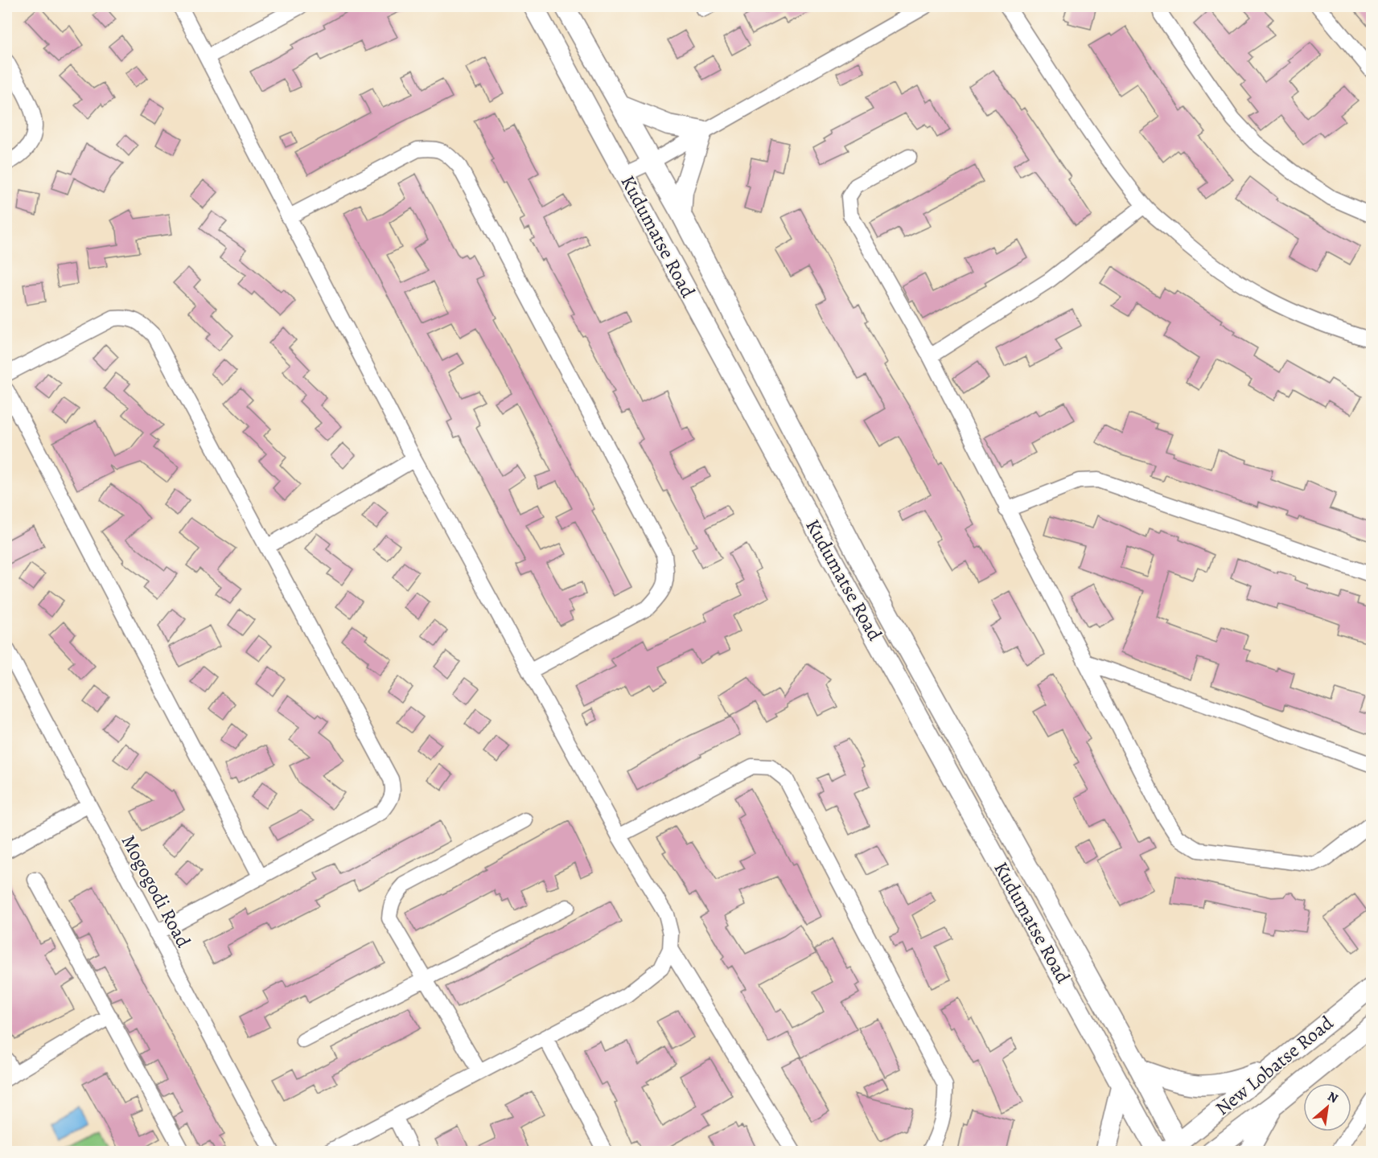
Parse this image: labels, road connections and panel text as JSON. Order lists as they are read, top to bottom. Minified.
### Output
{"streets":{"main road":["Kudumatse Road","New Lobatse Road"],"street":["Mogogodi Road"]},"crossings":[["Kudumatse Road","New Lobatse Road"]],"north":"top right"}
